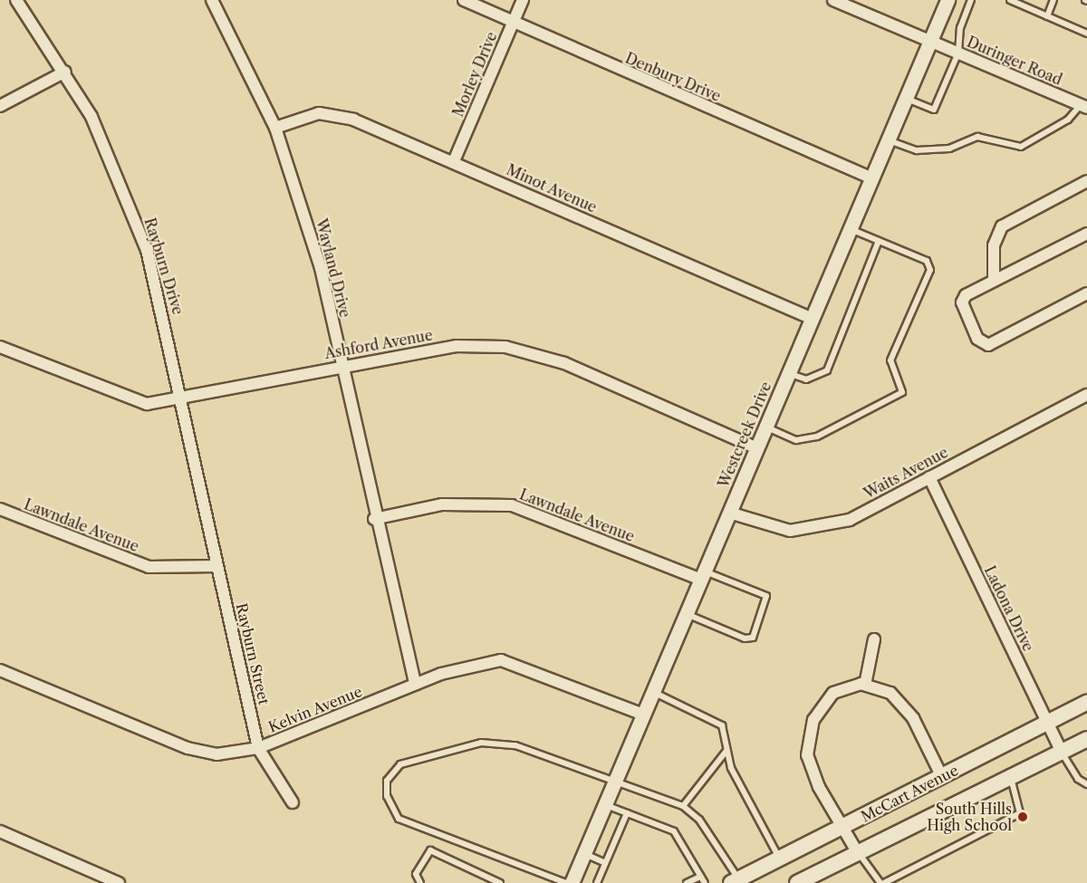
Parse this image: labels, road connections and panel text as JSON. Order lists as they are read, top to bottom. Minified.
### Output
{"streets":{"main road":["McCart Avenue"],"street":["Duringer Road","Morley Drive","Denbury Drive","Minot Avenue","Rayburn Drive","Wayland Drive","Ashford Avenue","Westcreek Drive","Waits Avenue","Lawndale Avenue","Ladona Drive","Rayburn Street","Kelvin Avenue"]},"crossings":[["Duringer Road","Westcreek Drive"],["Morley Drive","Denbury Drive"],["Morley Drive","Minot Avenue"],["Denbury Drive","Westcreek Drive"],["Minot Avenue","Wayland Drive"],["Minot Avenue","Westcreek Drive"],["Rayburn Drive","Ashford Avenue"],["Rayburn Drive","Lawndale Avenue"],["Rayburn Drive","Rayburn Street"],["Wayland Drive","Ashford Avenue"],["Wayland Drive","Lawndale Avenue"],["Wayland Drive","Kelvin Avenue"],["Ashford Avenue","Westcreek Drive"],["Westcreek Drive","Waits Avenue"],["Westcreek Drive","Lawndale Avenue"],["Westcreek Drive","Kelvin Avenue"],["Waits Avenue","Ladona Drive"],["Lawndale Avenue","Rayburn Street"],["Ladona Drive","McCart Avenue"],["Rayburn Street","Kelvin Avenue"]],"places":["South Hills High School"]}
